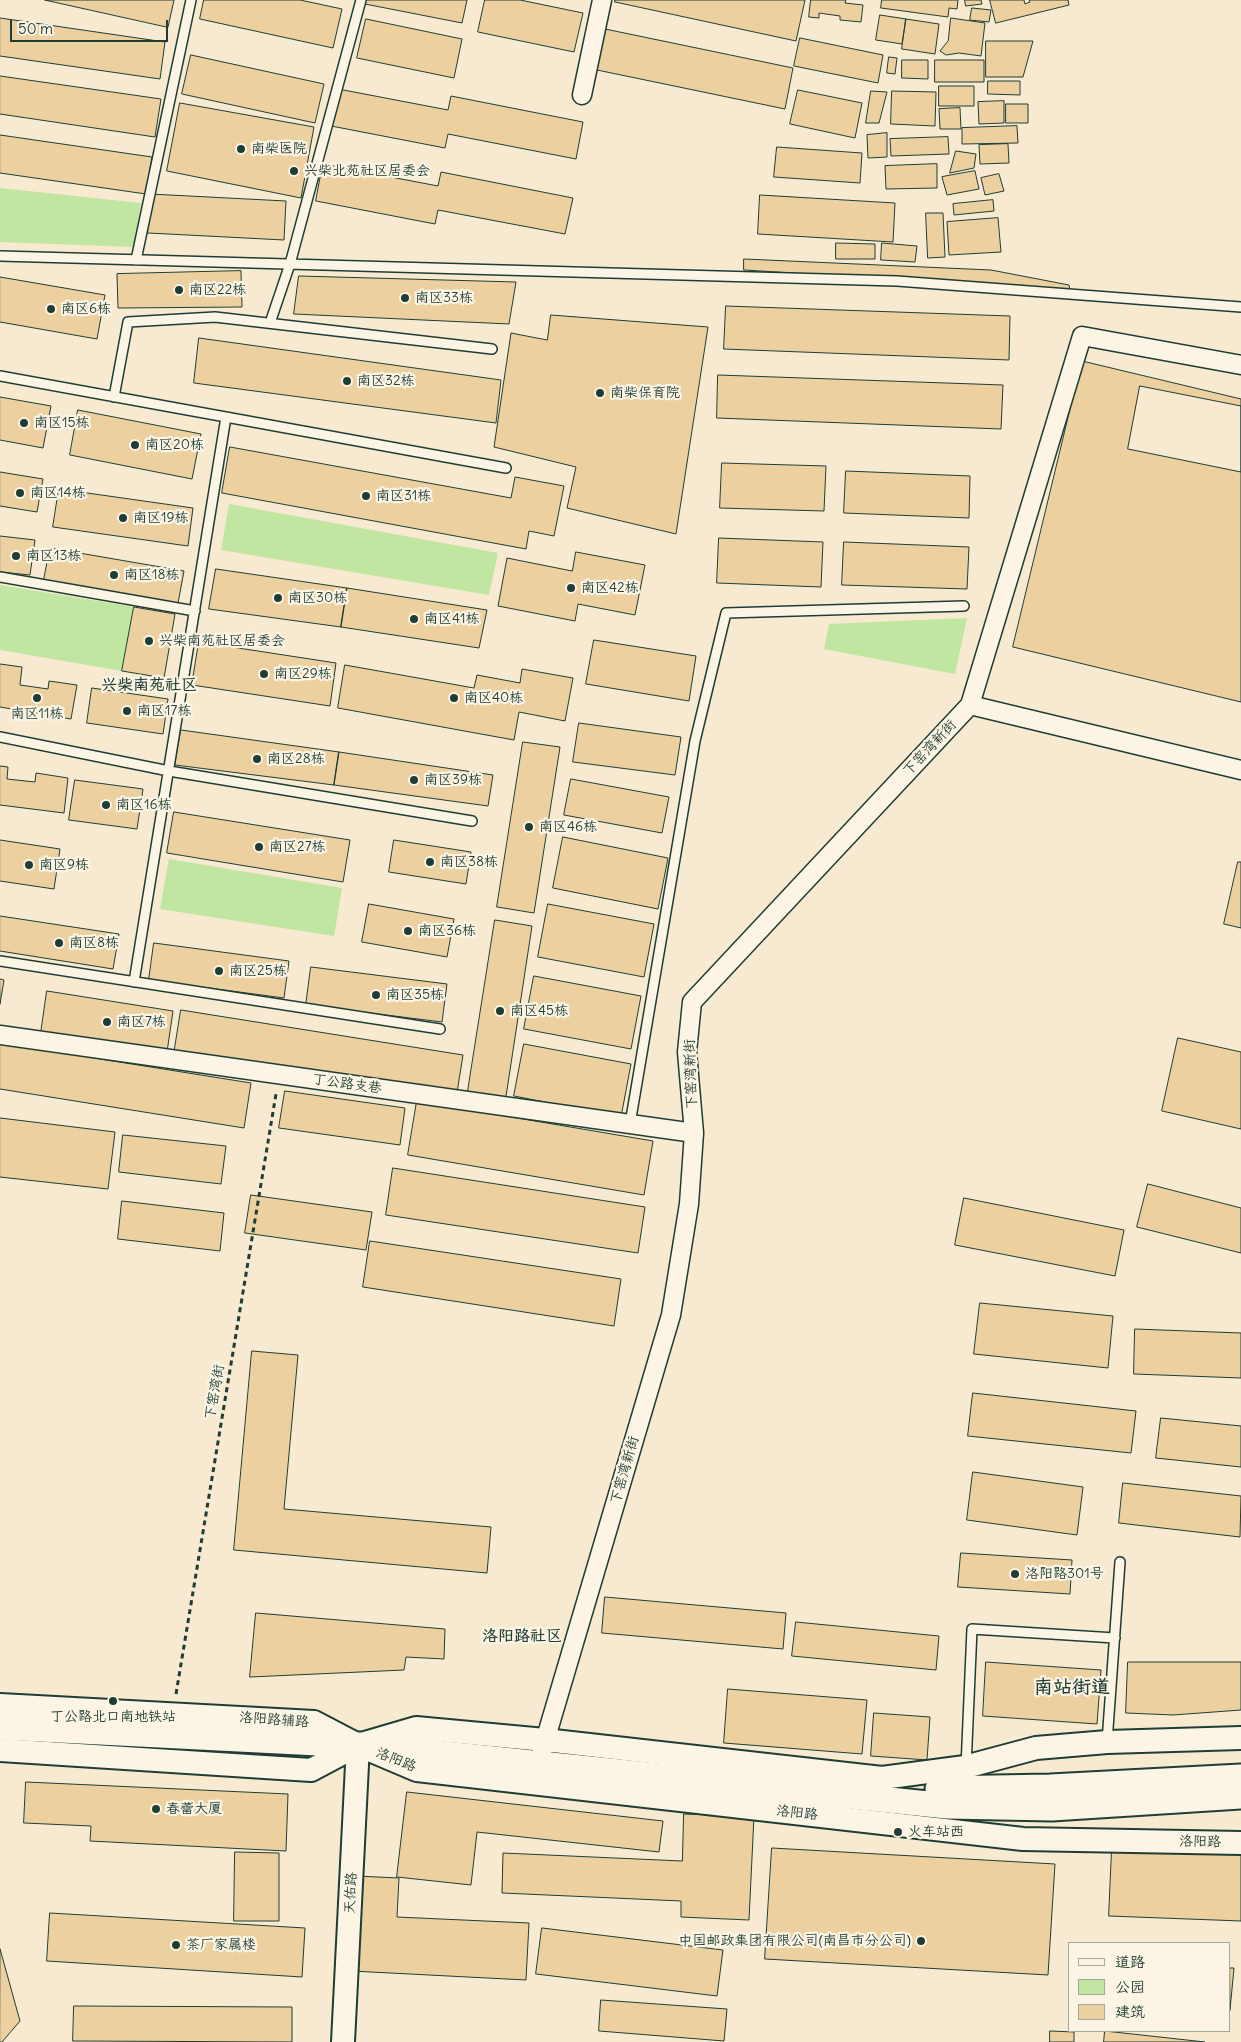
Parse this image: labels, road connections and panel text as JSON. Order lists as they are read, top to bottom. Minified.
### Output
{"streets":{"main road":["洛阳路"],"street":["下窑湾新街","丁公路支巷","洛阳路辅路","天佑路"],"path":["下窑湾街"]},"crossings":[["下窑湾新街","丁公路支巷"],["下窑湾新街","洛阳路"],["丁公路支巷","下窑湾街"],["下窑湾街","洛阳路辅路"],["洛阳路辅路","洛阳路"],["洛阳路辅路","天佑路"],["洛阳路","天佑路"]],"districts":["兴柴南苑社区","洛阳路社区","南站街道"],"places":["南柴医院","兴柴北苑社区居委会","南区22栋","南区33栋","南区6栋","南区32栋","南柴保育院","南区15栋","南区20栋","南区14栋","南区31栋","南区19栋","南区13栋","南区18栋","南区42栋","南区30栋","南区41栋","兴柴南苑社区居委会","南区29栋","南区11栋","南区40栋","南区17栋","南区28栋","南区39栋","南区16栋","南区46栋","南区27栋","南区38栋","南区9栋","南区36栋","南区8栋","南区25栋","南区35栋","南区45栋","南区7栋","洛阳路301号","丁公路北口南地铁站","春蕾大厦","火车站西","中国邮政集团有限公司(南昌市分公司)","茶厂家属楼"],"legend":["道路","公园","建筑"],"scale_bar":"50 m"}
